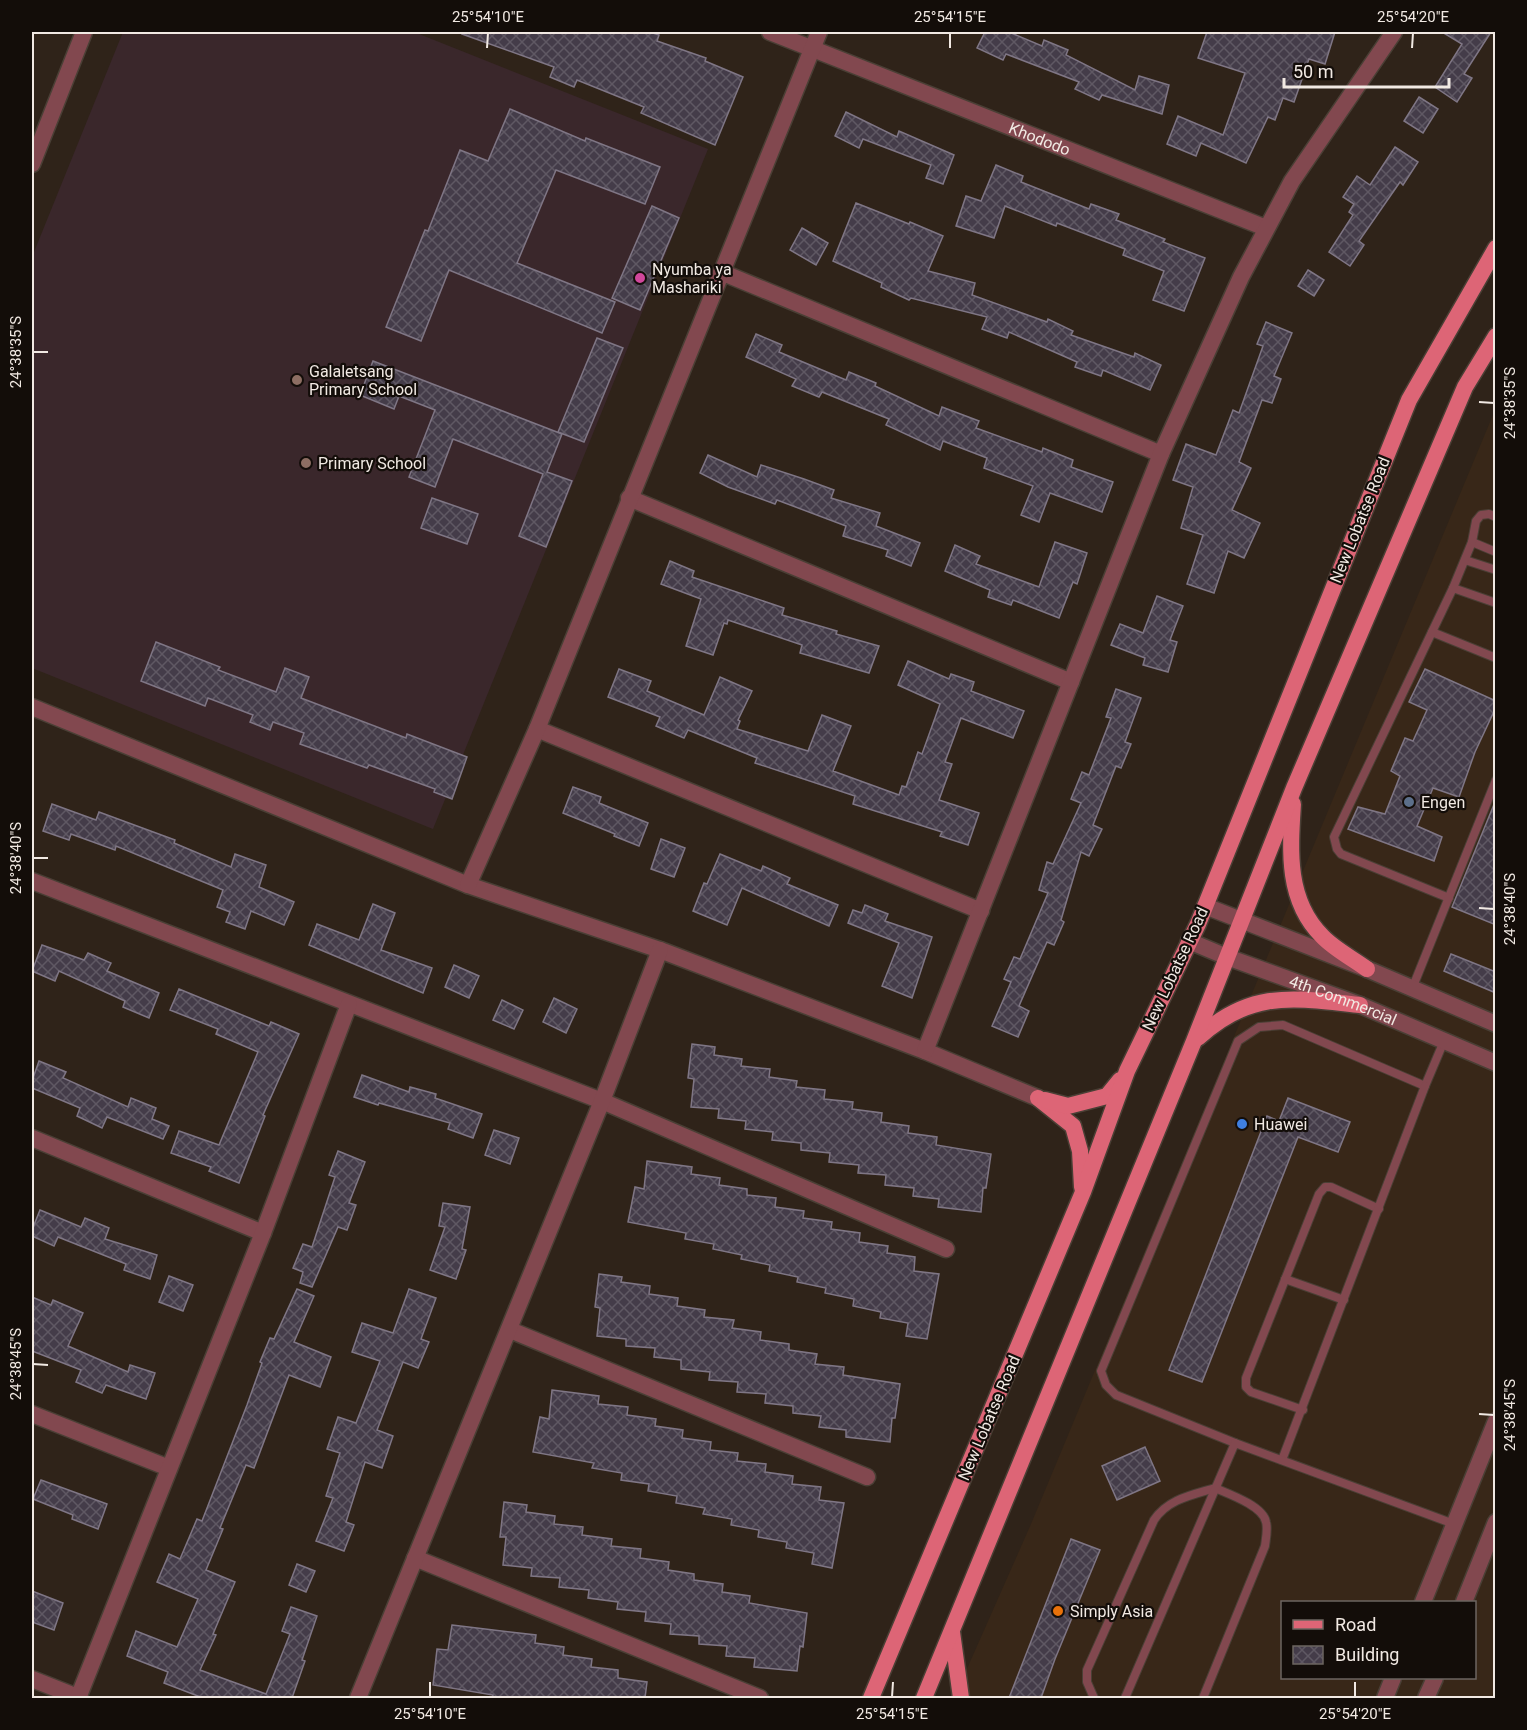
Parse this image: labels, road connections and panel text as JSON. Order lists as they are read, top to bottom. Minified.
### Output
{"streets":{"main road":["New Lobatse Road"],"street":["Khododo","4th Commercial"]},"crossings":[["New Lobatse Road","4th Commercial"]],"places":["Nyumba ya Mashariki","Galaletsang Primary School","Primary School","Engen","Huawei","Simply Asia"],"legend":["Road","Building"],"scale_bar":"50 m","coordinates":["25°54'10\"E","25°54'15\"E","25°54'20\"E","24°38'35\"S","24°38'40\"S","24°38'45\"S"]}
